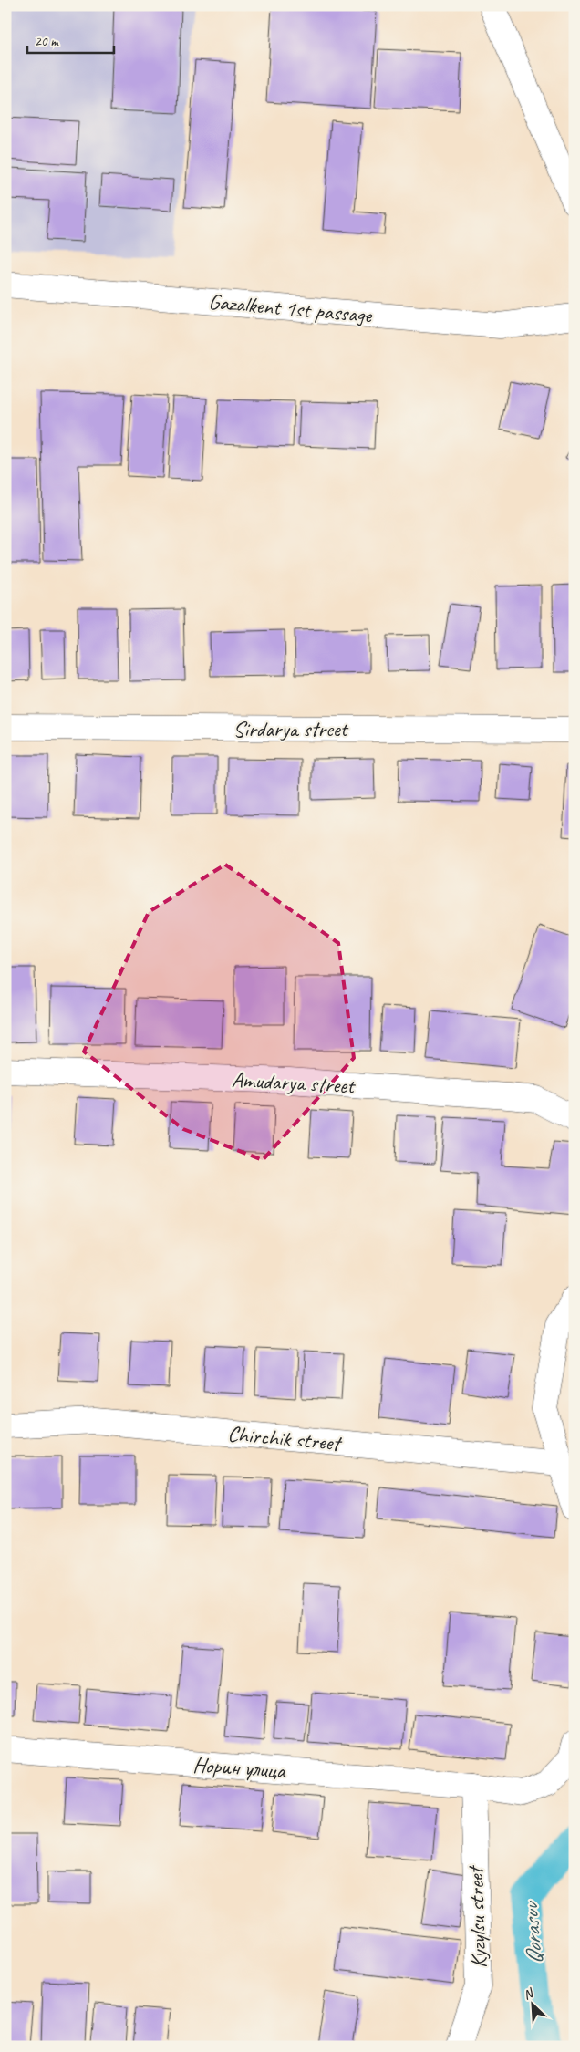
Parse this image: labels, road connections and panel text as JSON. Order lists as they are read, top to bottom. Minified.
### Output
{"streets":{"street":["Gazalkent 1st passage","Sirdarya street","Amudarya street","Chirchik street","Норин улица","Kyzylsu street"]},"crossings":[["Норин улица","Kyzylsu street"]],"water":["Qorasuv"],"scale_bar":"20 m","north":"top left"}
